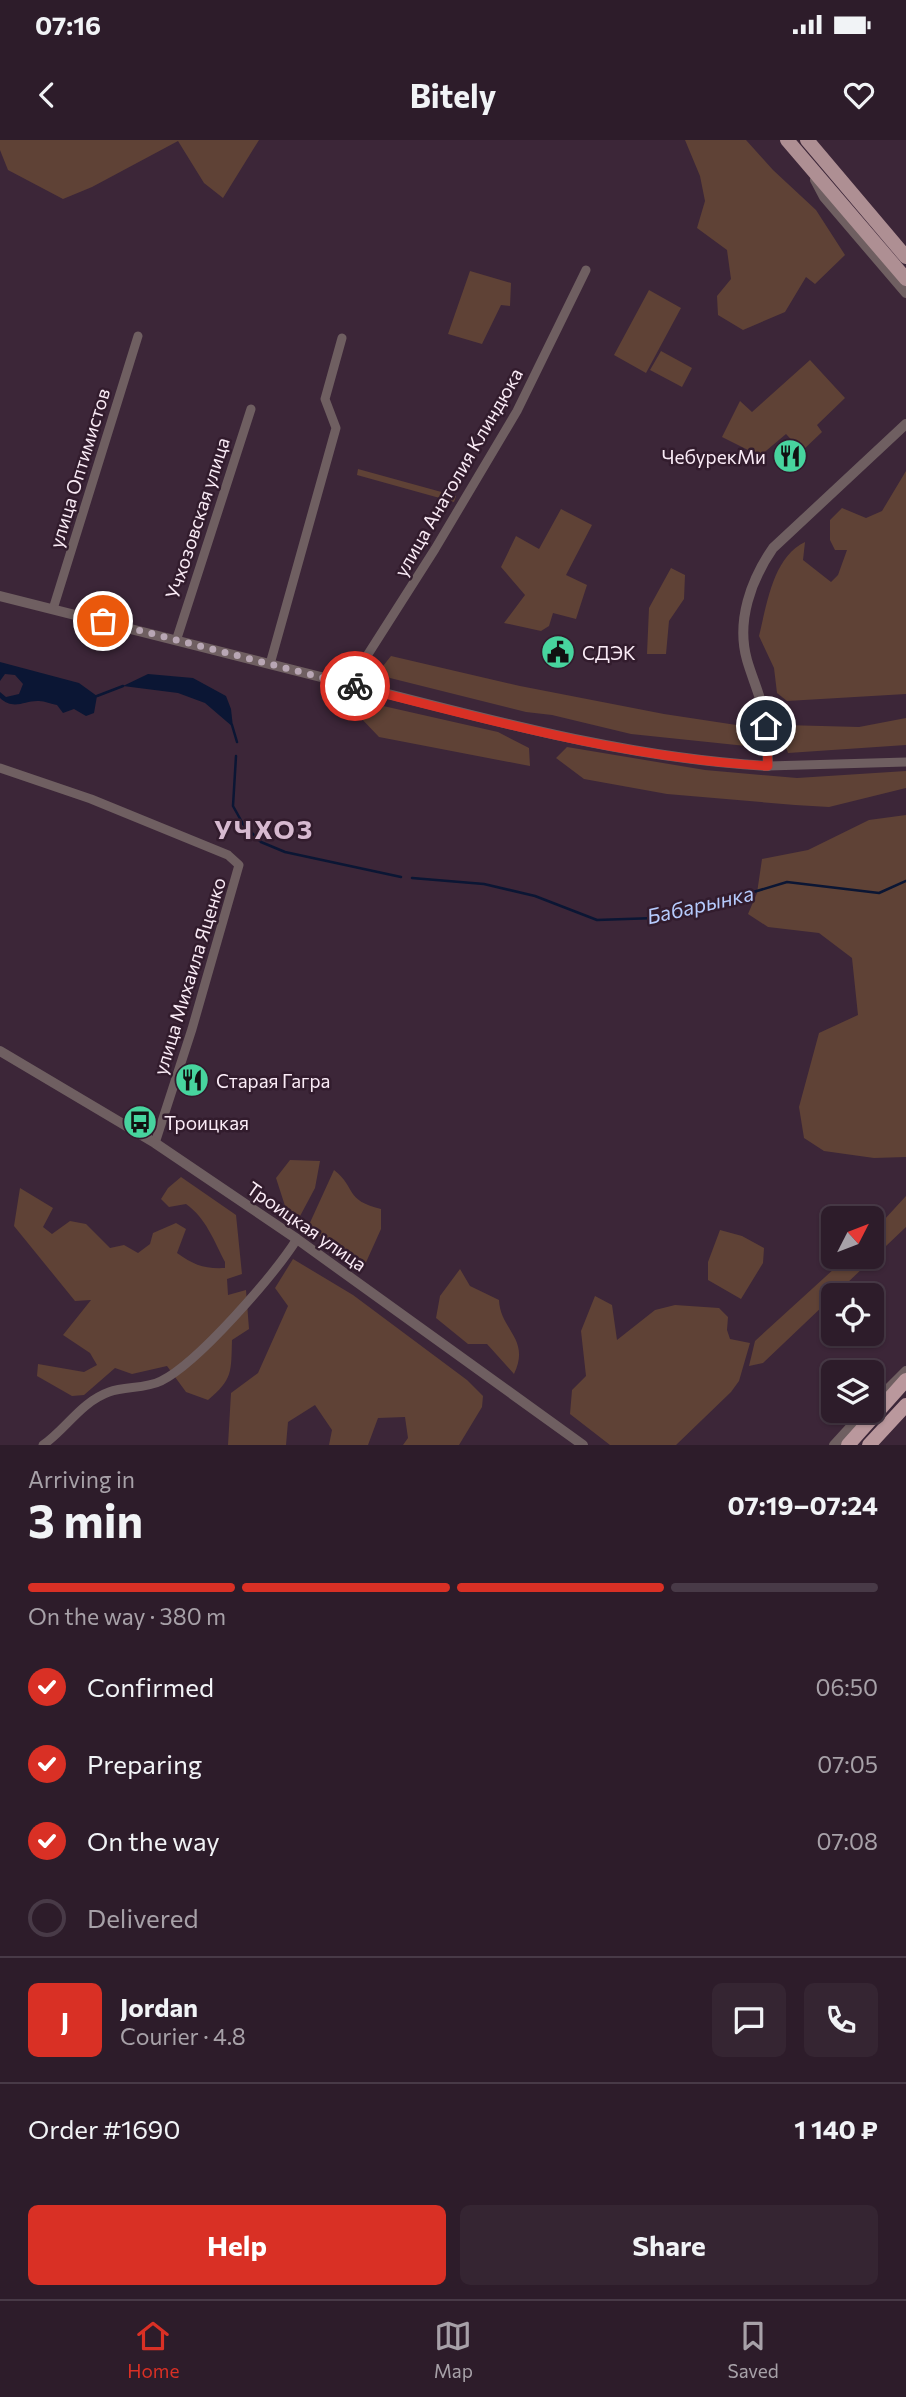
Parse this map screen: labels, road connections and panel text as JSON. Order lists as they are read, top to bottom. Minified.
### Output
{"streets":{"street":["улица Оптимистов","улица Анатолия Клиндюка","Учхозовская улица","улица Михаила Яценко","Троицкая улица"]},"crossings":[["улица Михаила Яценко","Троицкая улица"]],"districts":["УЧХОЗ"],"water":["Бабарынка"],"places":{"restaurant":["ЧебурекМи","Старая Гагра"],"public building":["СДЭК"],"bus stop":["Троицкая"]},"north":"top right","page":{"status":"07:16","header":"Bitely","heading":["3 min","Arriving in","07:19–07:24"],"panel":["Jordan","Courier · 4.8","Order #1690","1 140 ₽"],"bar":"On the way · 380 m","list":[["Confirmed","06:50"],["Preparing","07:05"],["On the way","07:08"],"Delivered"],"round":"J","buttons":["Help","Share"],"tabs":["Home","Map","Saved"]}}
